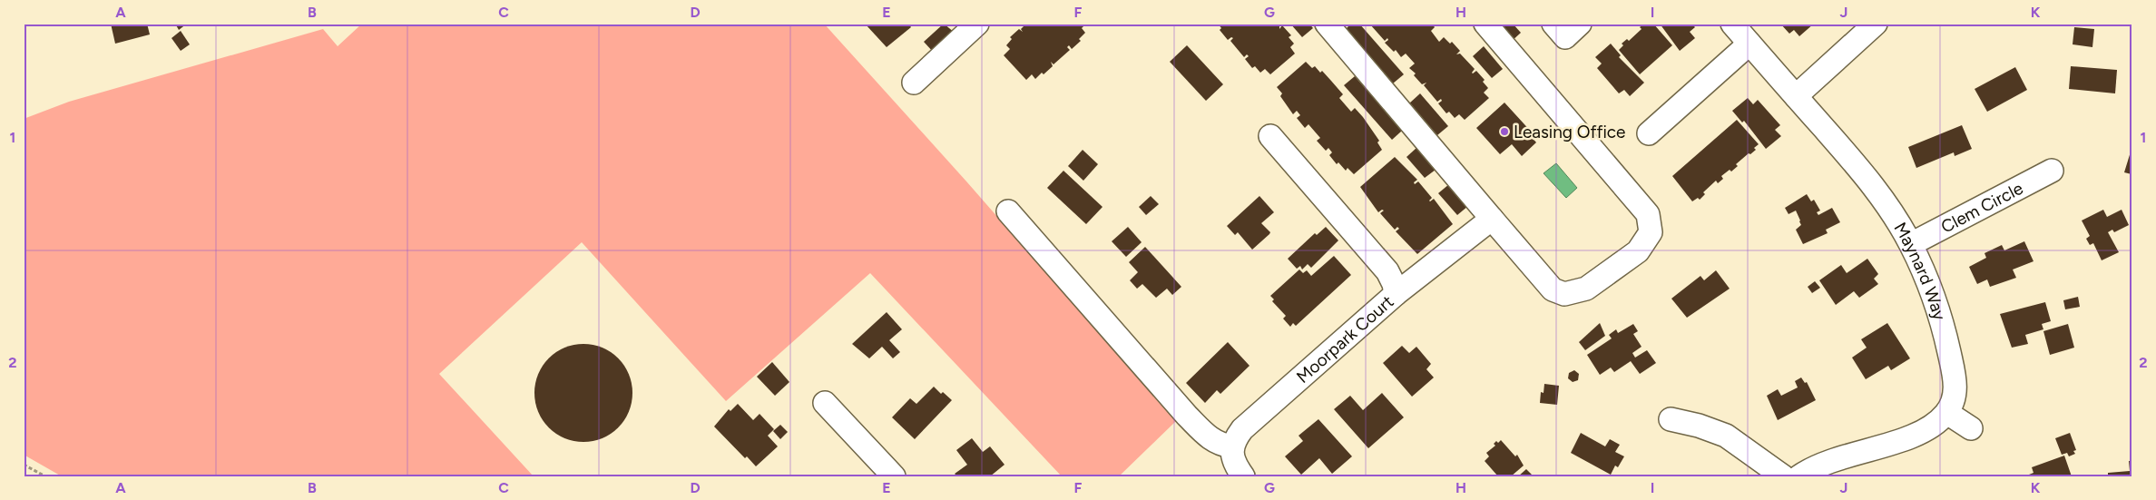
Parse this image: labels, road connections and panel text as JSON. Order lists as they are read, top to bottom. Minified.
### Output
{"streets":{"street":["Clem Circle","Maynard Way","Moorpark Court"]},"crossings":[["Clem Circle","Maynard Way"]],"places":["Leasing Office"],"grid":{"columns":["A","B","C","D","E","F","G","H","I","J","K"],"rows":["1","2"]}}
